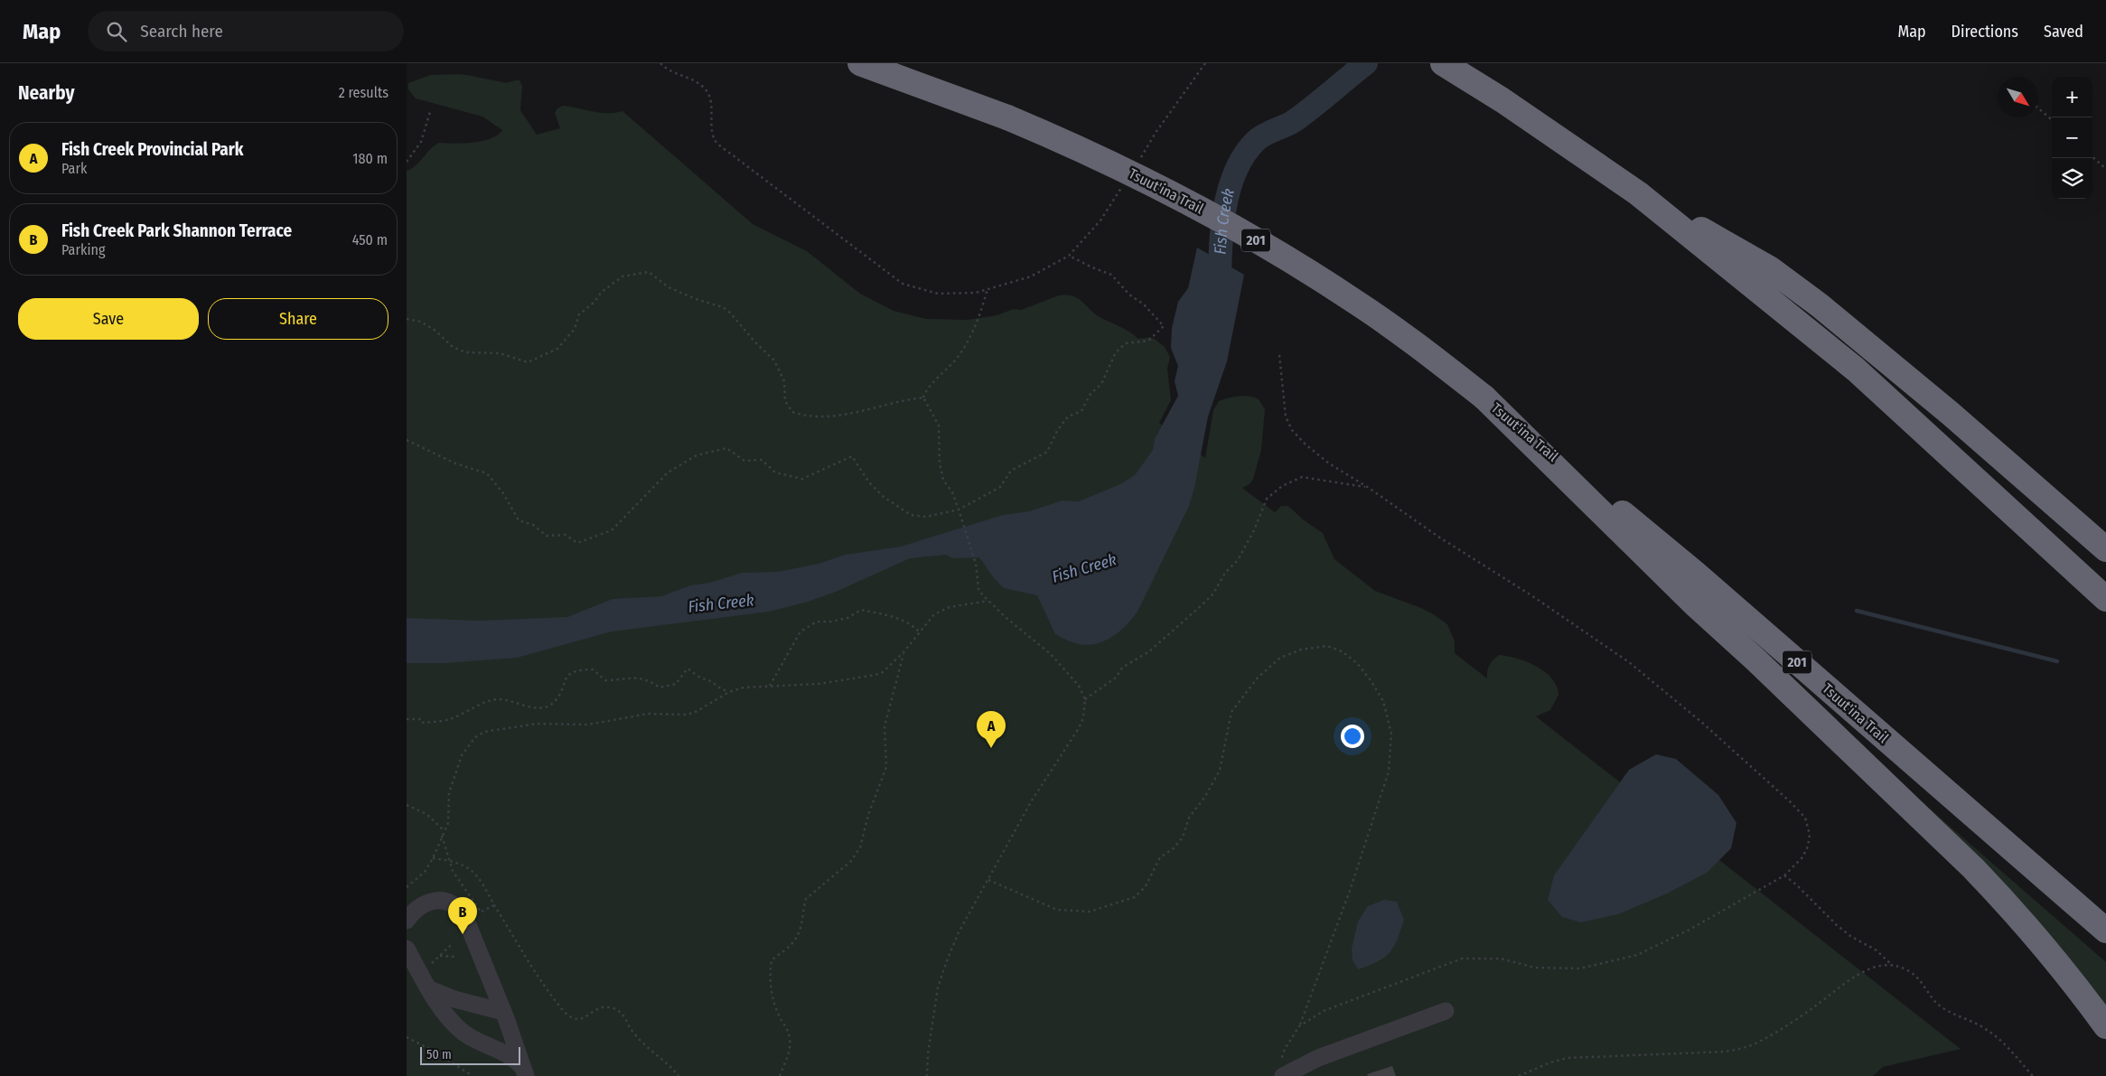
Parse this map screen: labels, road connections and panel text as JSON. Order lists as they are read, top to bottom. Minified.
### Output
{"streets":{"highway":["Tsuut'ina Trail","201"]},"water":["Fish Creek"],"scale_bar":"50 m","north":"bottom right","page":{"header":"Map","search":"Search here","nav":["Map","Directions","Saved"],"heading":["Nearby","2 results"],"map_buttons":["+","−"],"list":[{"mark":"A","name":"Fish Creek Provincial Park","note":"Park","value":"180 m"},{"mark":"B","name":"Fish Creek Park Shannon Terrace","note":"Parking","value":"450 m"}],"buttons":["Save","Share"],"pins":["A","B"],"scale":"50 m"}}
